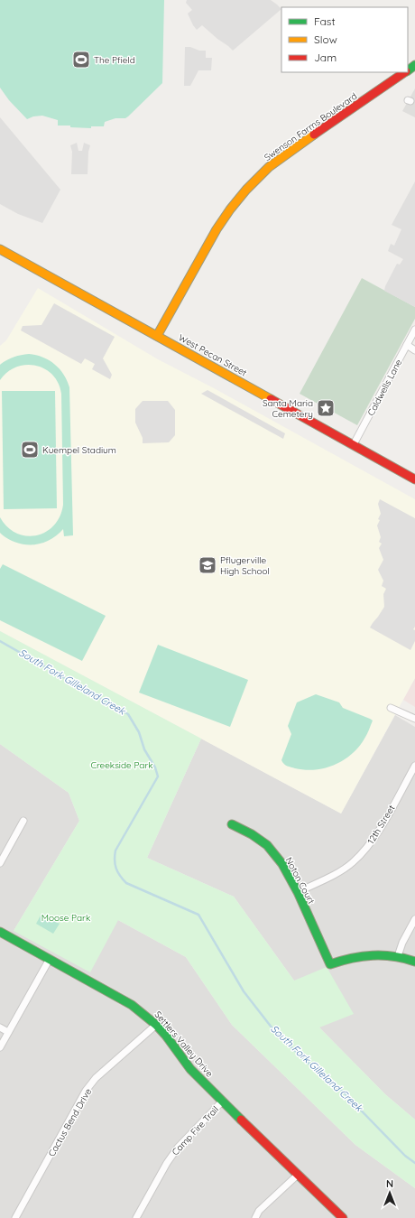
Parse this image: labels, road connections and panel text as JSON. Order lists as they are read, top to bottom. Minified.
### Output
{"streets":{"street":["Swenson Farms Boulevard","West Pecan Street","Caldwells Lane","12th Street","Noton Court","Settlers Valley Drive","Cactus Bend Drive","Camp Fire Trail"]},"crossings":[["Swenson Farms Boulevard","West Pecan Street"],["West Pecan Street","Caldwells Lane"],["12th Street","Noton Court"],["Settlers Valley Drive","Cactus Bend Drive"],["Settlers Valley Drive","Camp Fire Trail"]],"water":["South Fork Gilleland Creek"],"parks":["Creekside Park","Moose Park"],"places":{"sports":["The Pfield","Kuempel Stadium"],"place":["Santa Maria Cemetery"],"school or university":["Pflugerville High School"]},"legend":["Fast","Slow","Jam"],"north":"top"}
